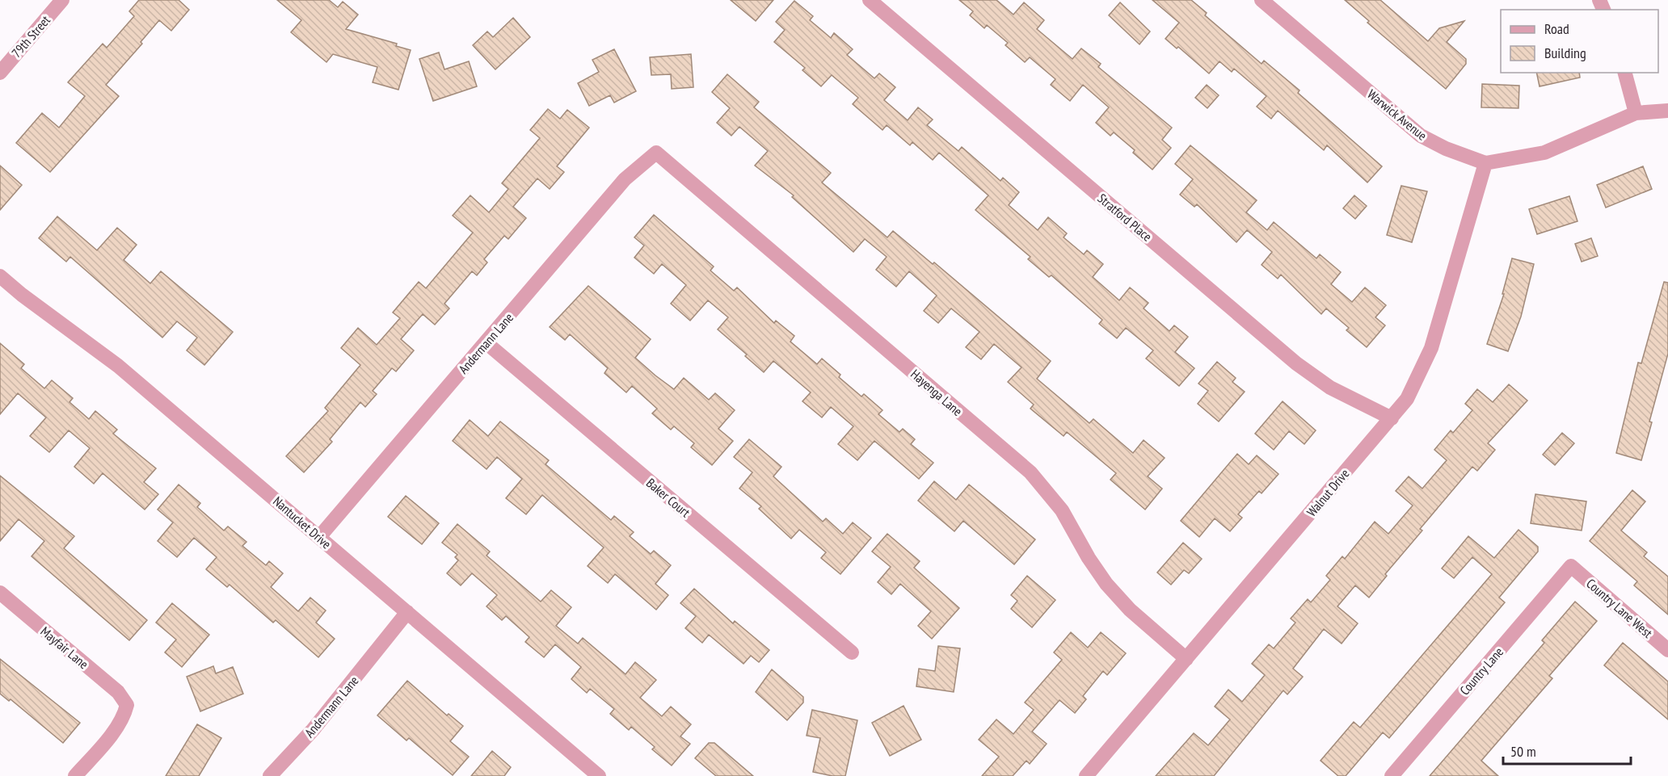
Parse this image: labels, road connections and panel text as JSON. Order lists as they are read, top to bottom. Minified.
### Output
{"streets":{"street":["79th Street","Warwick Avenue","Stratford Place","Andermann Lane","Hayenga Lane","Walnut Drive","Baker Court","Nantucket Drive","Country Lane West","Mayfair Lane","Country Lane"]},"crossings":[["Warwick Avenue","Walnut Drive"],["Stratford Place","Walnut Drive"],["Andermann Lane","Hayenga Lane"],["Andermann Lane","Baker Court"],["Andermann Lane","Nantucket Drive"],["Hayenga Lane","Walnut Drive"],["Country Lane West","Country Lane"]],"legend":["Road","Building"],"scale_bar":"50 m"}
